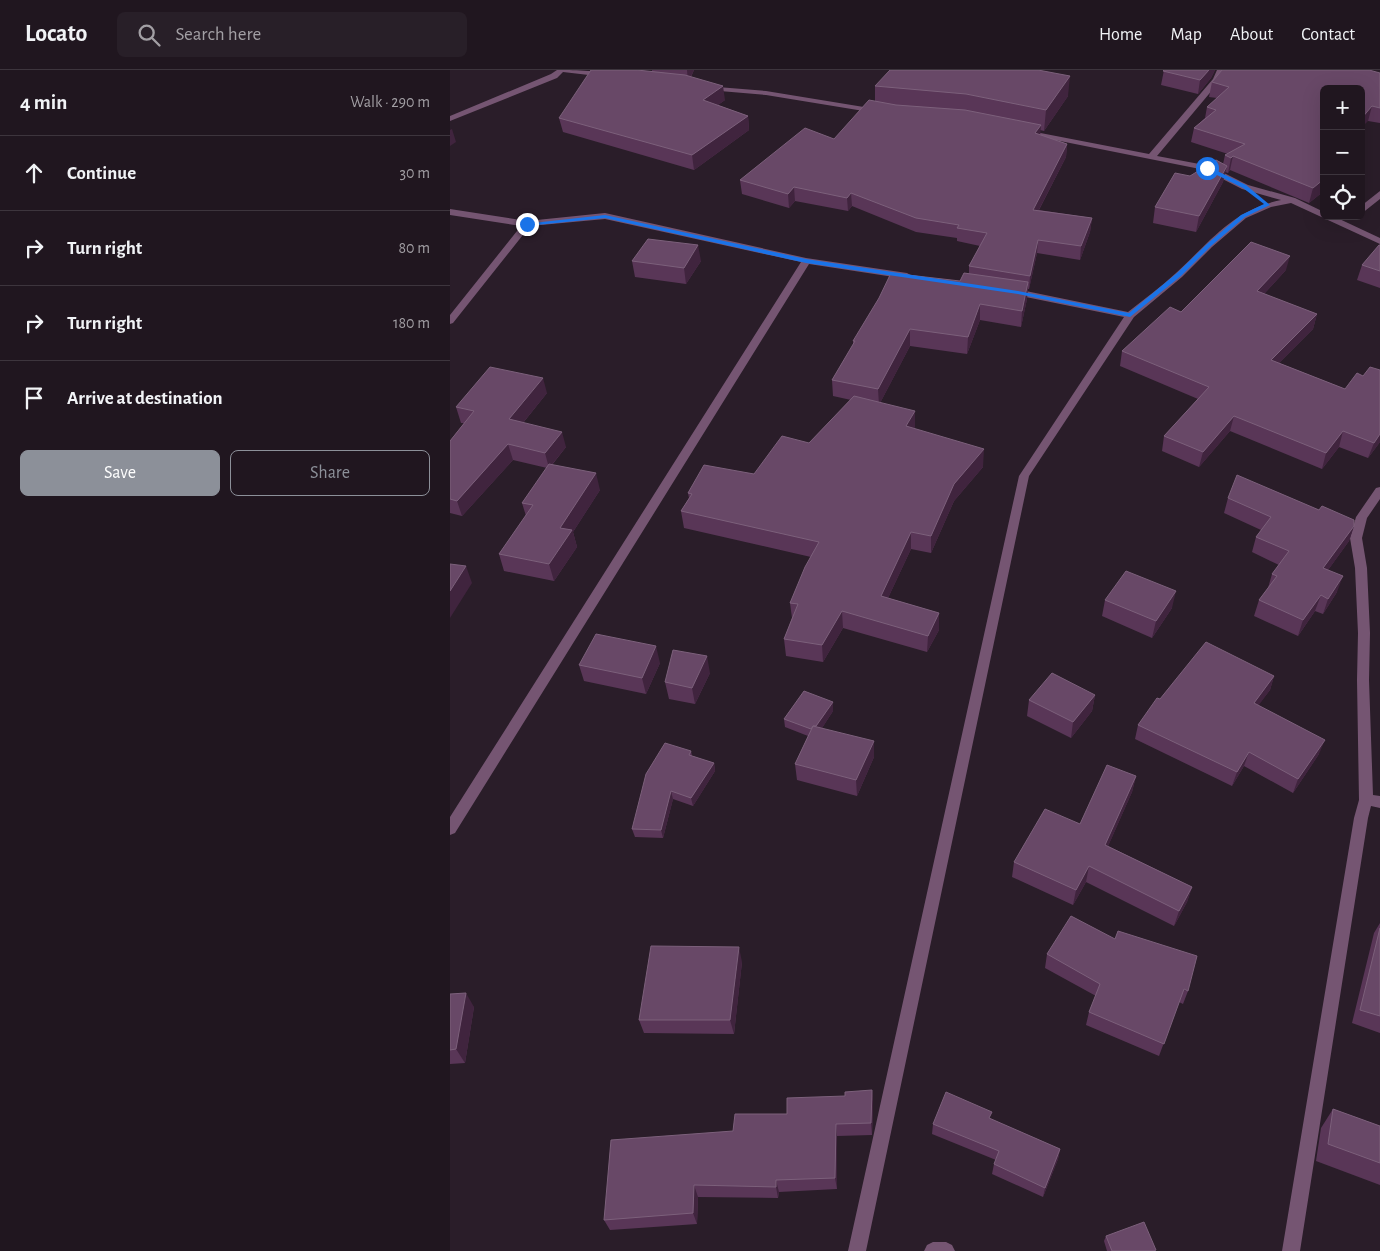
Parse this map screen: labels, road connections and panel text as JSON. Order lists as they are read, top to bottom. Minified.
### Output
{"page":{"header":"Locato","search":"Search here","nav":["Home","Map","About","Contact"],"heading":["4 min","Walk · 290 m"],"map_buttons":["+","−"],"list":[["Continue","30 m"],["Turn right","80 m"],["Turn right","180 m"],"Arrive at destination"],"buttons":["Save","Share"]}}
